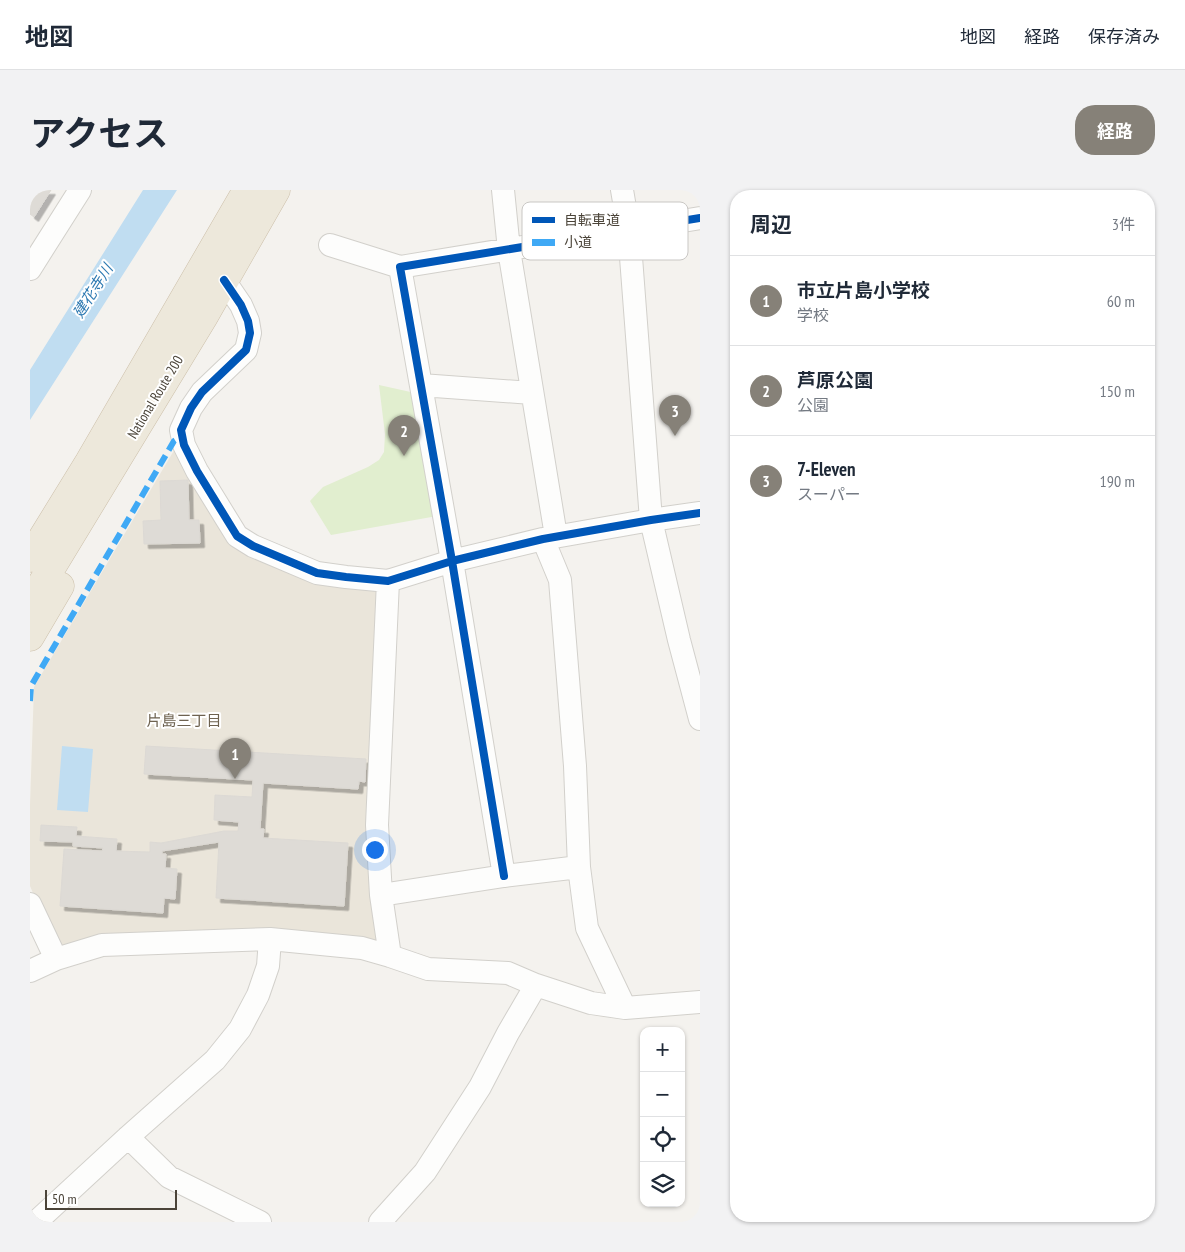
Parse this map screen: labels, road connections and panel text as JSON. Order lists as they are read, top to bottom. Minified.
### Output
{"streets":{"highway":["National Route 200"]},"districts":["片島三丁目"],"water":["建花寺川"],"legend":["自転車道","小道"],"scale_bar":"50 m","page":{"header":"地図","nav":["地図","経路","保存済み"],"title":"アクセス","buttons":"経路","heading":["周辺","3件"],"list":[{"mark":"1","name":"市立片島小学校","note":"学校","value":"60 m"},{"mark":"2","name":"芦原公園","note":"公園","value":"150 m"},{"mark":"3","name":"7-Eleven","note":"スーパー","value":"190 m"}],"pins":["3","2","1"],"map_buttons":["+","−"],"scale":"50 m"}}
